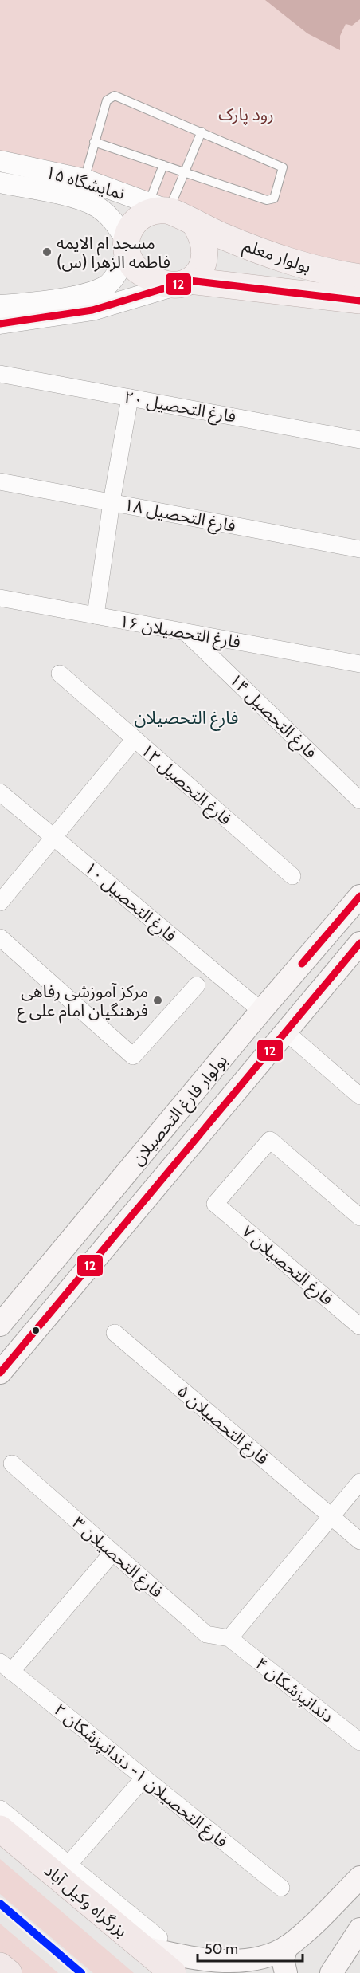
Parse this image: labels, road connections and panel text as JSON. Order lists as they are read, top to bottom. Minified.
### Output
{"streets":{"highway":["بزرگراه وکیل آباد"],"main road":["بولوار معلم","بولوار فارغ التحصیلان"],"street":["نمایشگاه ۱۵","فارغ التحصیل ۲۰","فارغ التحصیل ۱۸","فارغ التحصیلان ۱۶","فارغ التحصیل ۱۴","فارغ التحصیل ۱۲","فارغ التحصیل ۱۰","فارغ التحصیلان ۷","فارغ التحصیلان ۵","فارغ التحصیلان ۳","دندانپزشکان ۴","فارغ التحصیلان ۱- دندانپزشکان ۲"]},"crossings":[["نمایشگاه ۱۵","بولوار معلم"],["فارغ التحصیلان ۱۶","فارغ التحصیل ۱۴"],["فارغ التحصیل ۱۰","بولوار فارغ التحصیلان"],["فارغ التحصیلان ۳","دندانپزشکان ۴"]],"districts":["فارغ التحصیلان"],"parks":["رود پارک"],"places":["مسجد ام الایمه فاطمه الزهرا (س)","مرکز آموزشی رفاهی فرهنگیان امام علی ع"],"lines":["transit line 12"],"scale_bar":"50 m"}
